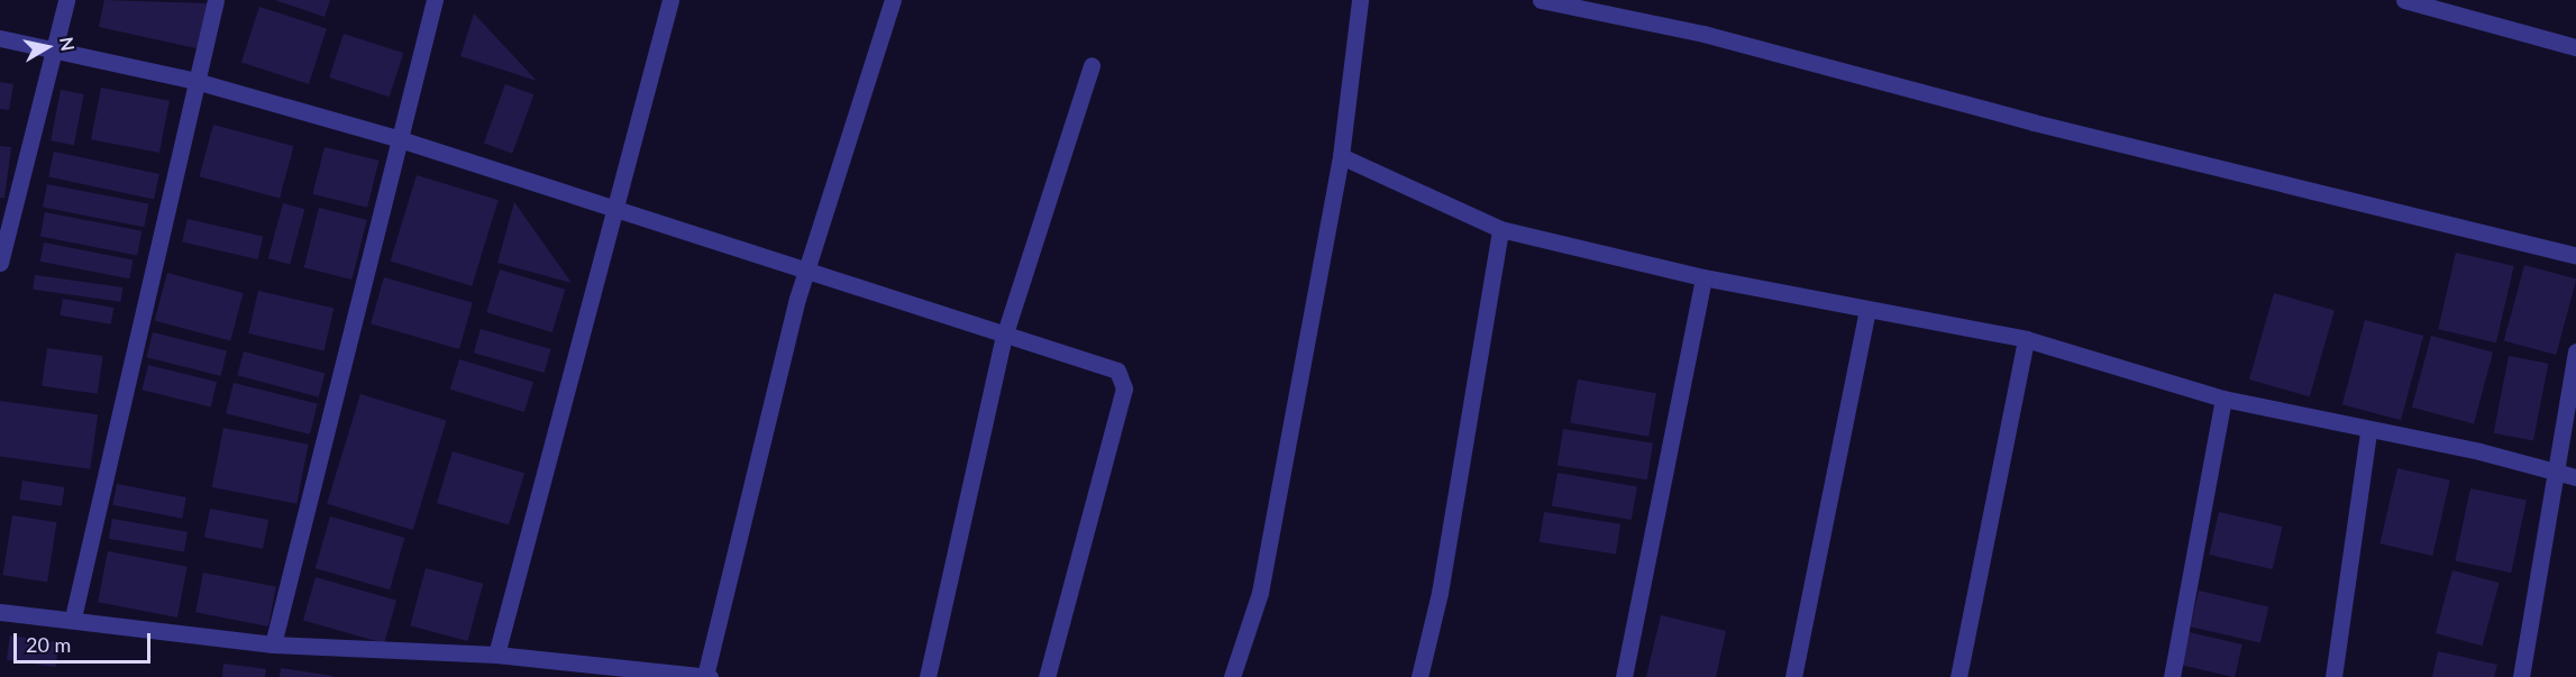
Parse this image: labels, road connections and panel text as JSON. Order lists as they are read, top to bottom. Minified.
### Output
{"scale_bar":"20 m","north":"right"}
